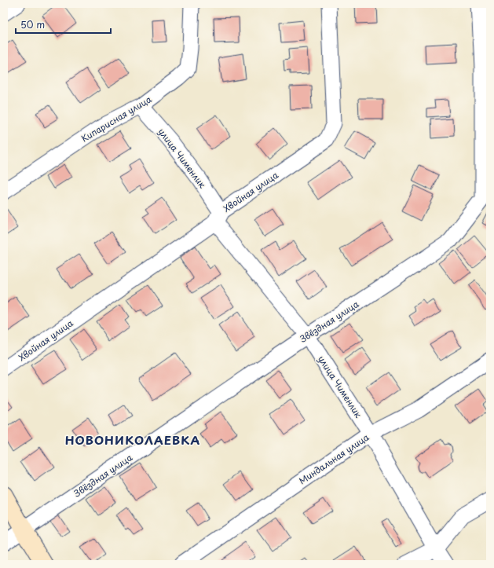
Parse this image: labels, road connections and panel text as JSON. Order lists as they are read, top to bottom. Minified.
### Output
{"streets":{"street":["Кипарисная улица","улица Чименлик","Хвойная улица","Звёздная улица","Миндальная улица"]},"crossings":[["Кипарисная улица","улица Чименлик"],["улица Чименлик","Хвойная улица"],["улица Чименлик","Звёздная улица"],["улица Чименлик","Миндальная улица"]],"districts":["НОВОНИКОЛАЕВКА"],"scale_bar":"50 m"}
